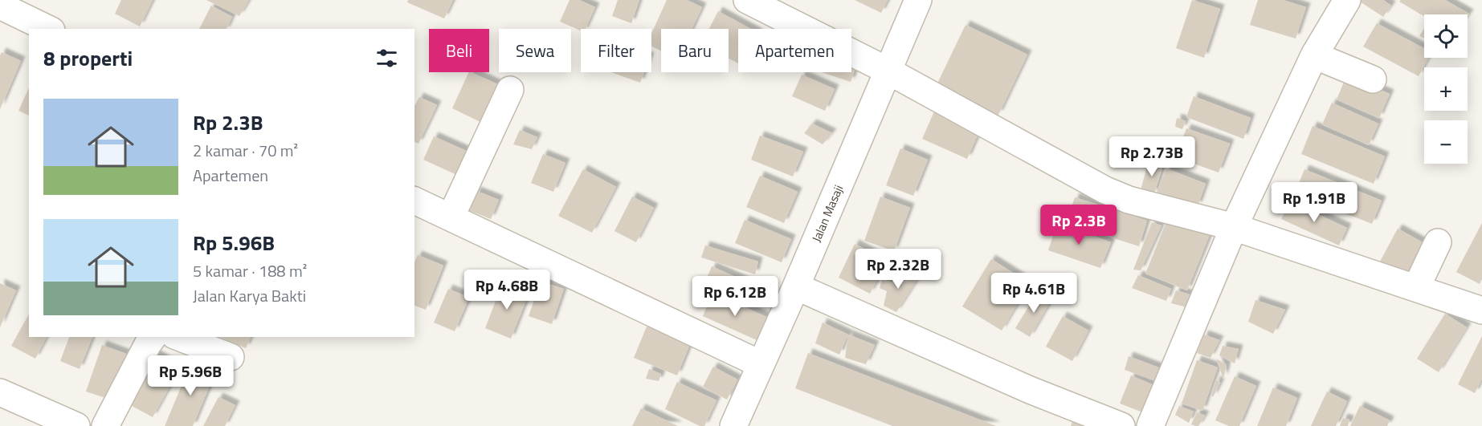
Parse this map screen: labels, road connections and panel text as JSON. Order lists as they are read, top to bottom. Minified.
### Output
{"streets":{"street":["Jalan Masaji"]},"page":{"map_buttons":["+","−"],"chip":["Beli","Sewa","Filter","Baru","Apartemen"],"heading":"8 properti","list":[{"name":"Rp 2.3B","note":"2 kamar · 70 m² · Apartemen"},{"name":"Rp 5.96B","note":"5 kamar · 188 m² · Jalan Karya Bakti"}],"price":["Rp 2.73B","Rp 1.91B","Rp 2.3B","Rp 2.32B","Rp 4.68B","Rp 4.61B","Rp 6.12B","Rp 5.96B"]}}
